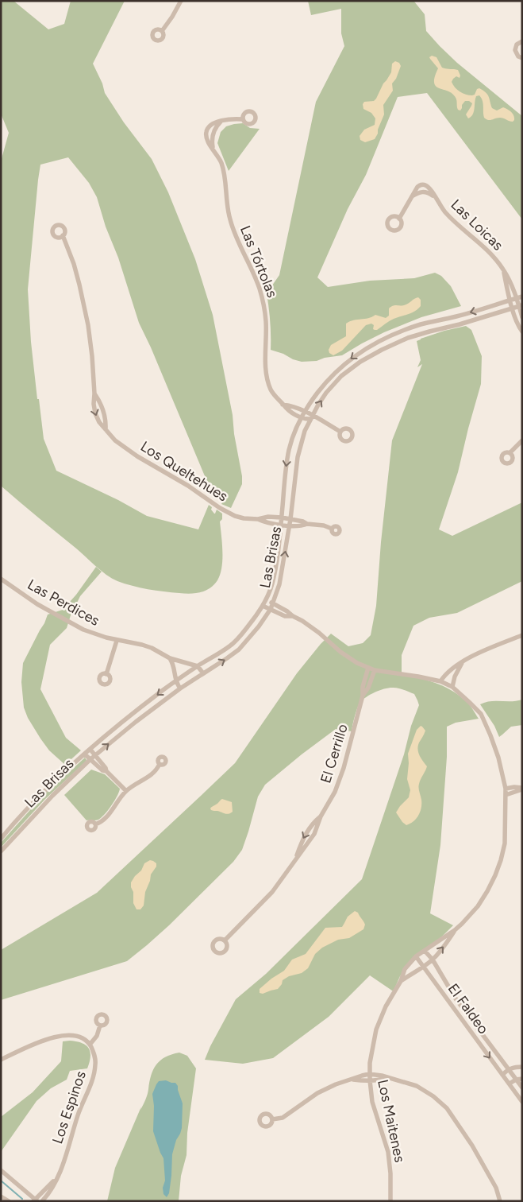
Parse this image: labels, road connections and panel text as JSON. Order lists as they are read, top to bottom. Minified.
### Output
{"streets":{"street":["Las Loicas","Las Tórtolas","Los Queltehues","Las Brisas","Las Perdices","El Cerrillo","El Faldeo","Los Espinos","Los Maitenes"]},"crossings":[["Las Loicas","Las Brisas"],["Las Tórtolas","Las Brisas"],["Los Queltehues","Las Brisas"],["Las Brisas","Las Perdices"],["Las Brisas","Los Maitenes"],["El Cerrillo","Los Maitenes"],["El Faldeo","Los Maitenes"]]}
